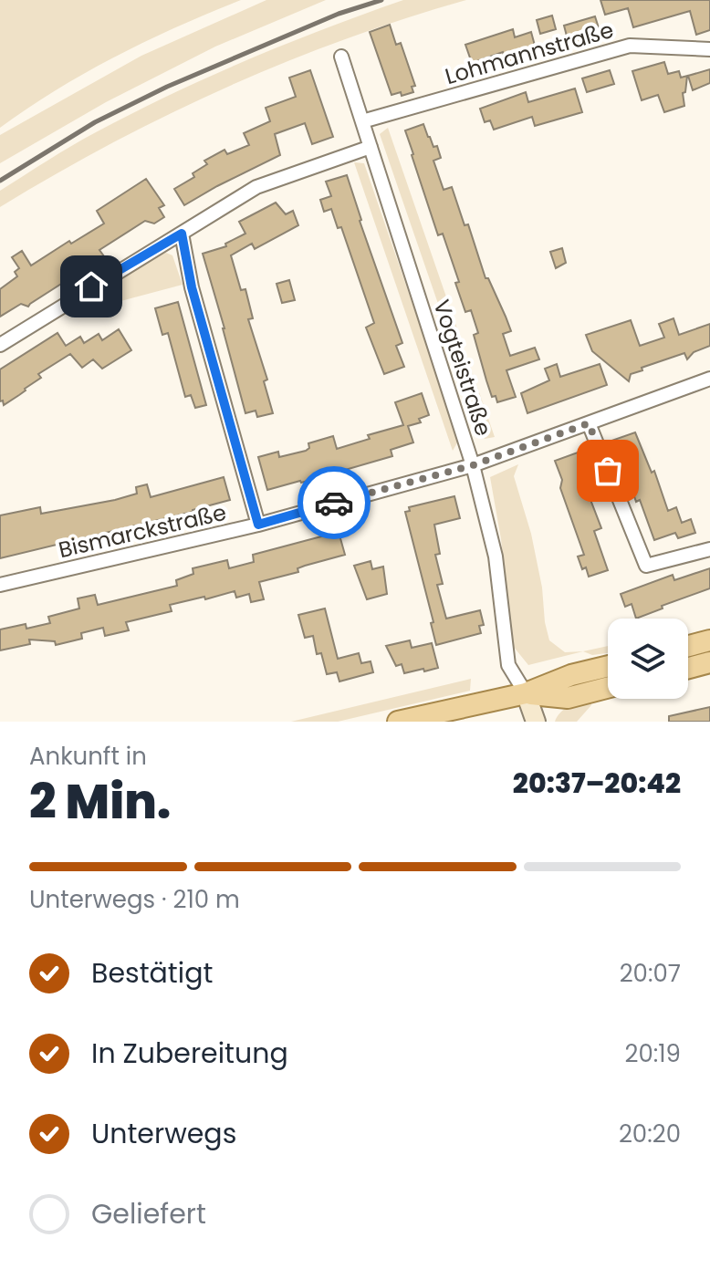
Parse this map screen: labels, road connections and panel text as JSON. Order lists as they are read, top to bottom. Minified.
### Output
{"streets":{"street":["Lohmannstraße","Vogteistraße","Bismarckstraße"]},"crossings":[["Lohmannstraße","Vogteistraße"],["Vogteistraße","Bismarckstraße"]],"page":{"heading":["2 Min.","Ankunft in","20:37–20:42"],"bar":"Unterwegs · 210 m","list":[["Bestätigt","20:07"],["In Zubereitung","20:19"],["Unterwegs","20:20"],"Geliefert"]}}
